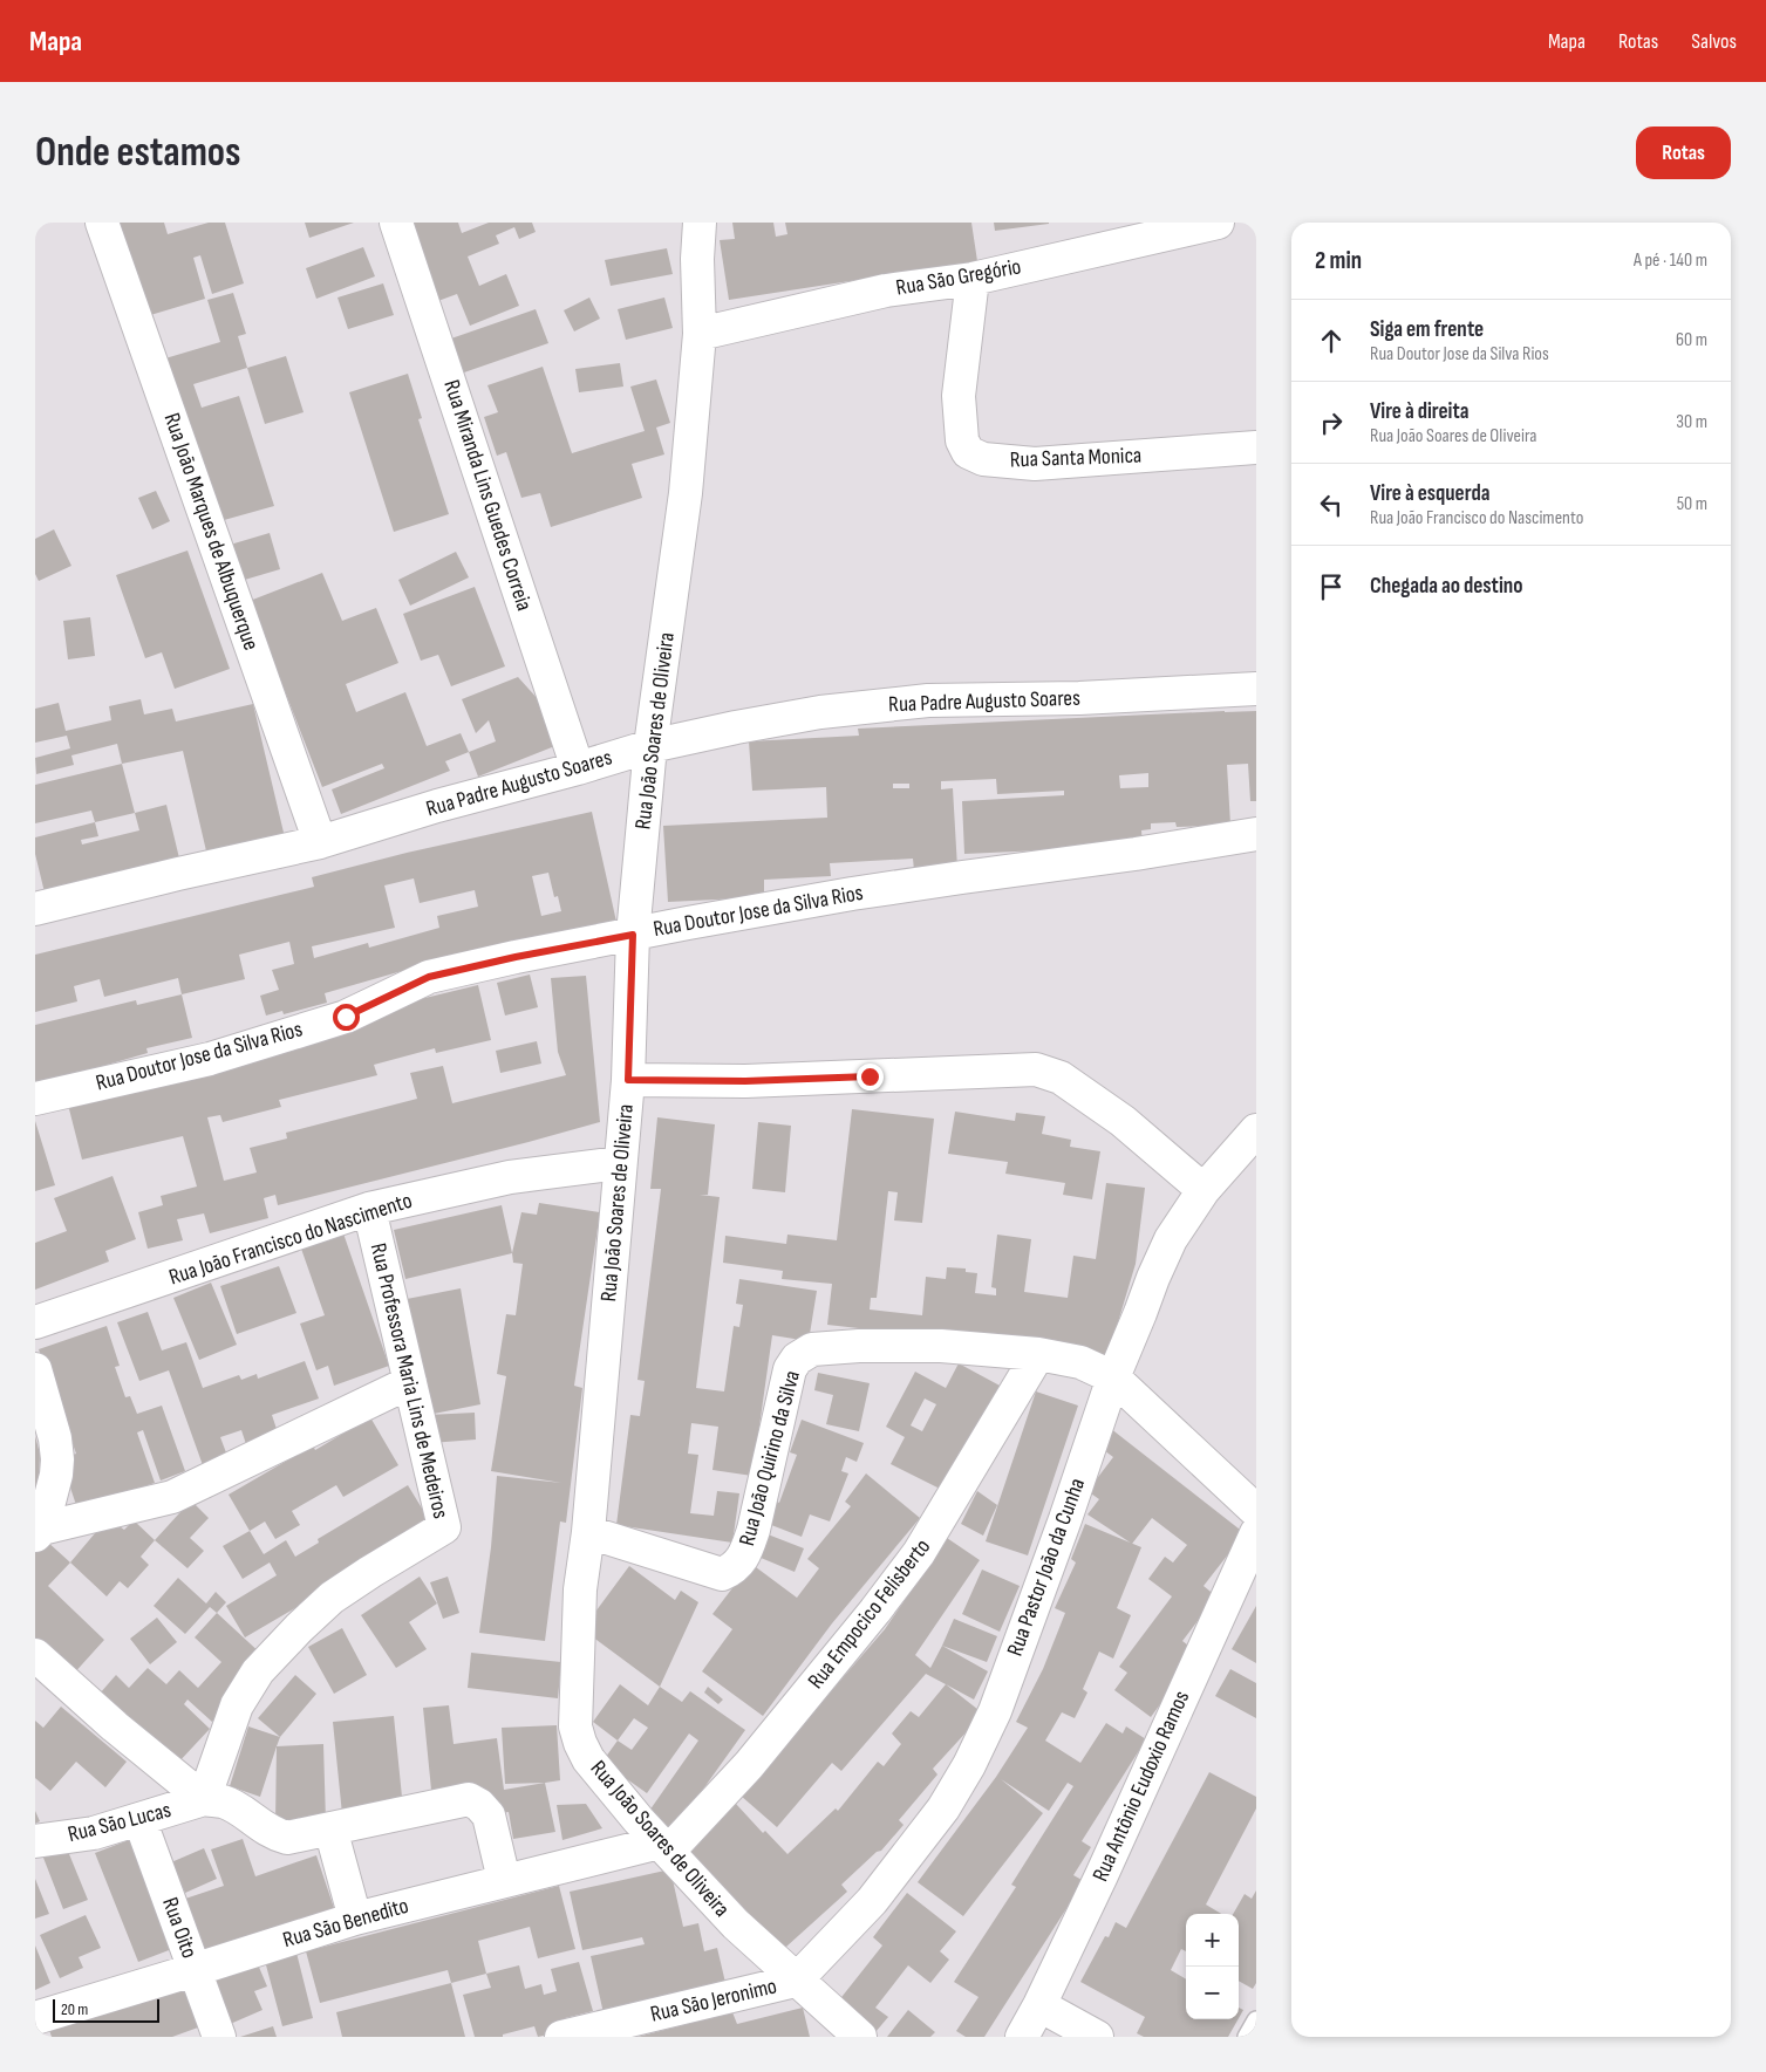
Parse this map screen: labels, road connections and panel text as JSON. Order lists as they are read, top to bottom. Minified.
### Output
{"streets":{"street":["Rua São Gregório","Rua Santa Monica","Rua Miranda Lins Guedes Correia","Rua João Marques de Albuquerque","Rua Padre Augusto Soares","Rua João Soares de Oliveira","Rua Doutor Jose da Silva Rios","Rua João Francisco do Nascimento","Rua Professora Maria Lins de Medeiros","Rua João Quirino da Silva","Rua Pastor João da Cunha","Rua Empocico Felisberto","Rua Antônio Eudoxio Ramos","Rua São Lucas","Rua São Benedito","Rua Oito","Rua São Jeronimo"]},"crossings":[["Rua São Gregório","Rua Santa Monica"],["Rua São Gregório","Rua João Soares de Oliveira"],["Rua Miranda Lins Guedes Correia","Rua Padre Augusto Soares"],["Rua João Marques de Albuquerque","Rua Padre Augusto Soares"],["Rua Padre Augusto Soares","Rua João Soares de Oliveira"],["Rua João Soares de Oliveira","Rua Doutor Jose da Silva Rios"],["Rua João Soares de Oliveira","Rua João Francisco do Nascimento"],["Rua João Soares de Oliveira","Rua João Quirino da Silva"],["Rua João Soares de Oliveira","Rua Pastor João da Cunha"],["Rua João Soares de Oliveira","Rua Empocico Felisberto"],["Rua João Soares de Oliveira","Rua São Benedito"],["Rua João Soares de Oliveira","Rua São Jeronimo"],["Rua João Francisco do Nascimento","Rua Professora Maria Lins de Medeiros"],["Rua Professora Maria Lins de Medeiros","Rua São Lucas"],["Rua João Quirino da Silva","Rua Pastor João da Cunha"],["Rua João Quirino da Silva","Rua Empocico Felisberto"],["Rua Pastor João da Cunha","Rua São Jeronimo"],["Rua Empocico Felisberto","Rua São Benedito"],["Rua São Lucas","Rua Oito"],["Rua São Benedito","Rua Oito"]],"scale_bar":"20 m","page":{"header":"Mapa","nav":["Mapa","Rotas","Salvos"],"buttons":"Rotas","title":"Onde estamos","heading":["2 min","A pé · 140 m"],"list":[["Siga em frente","Rua Doutor Jose da Silva Rios","60 m"],["Vire à direita","Rua João Soares de Oliveira","30 m"],["Vire à esquerda","Rua João Francisco do Nascimento","50 m"],"Chegada ao destino"],"map_buttons":["+","−"],"scale":"20 m"}}
